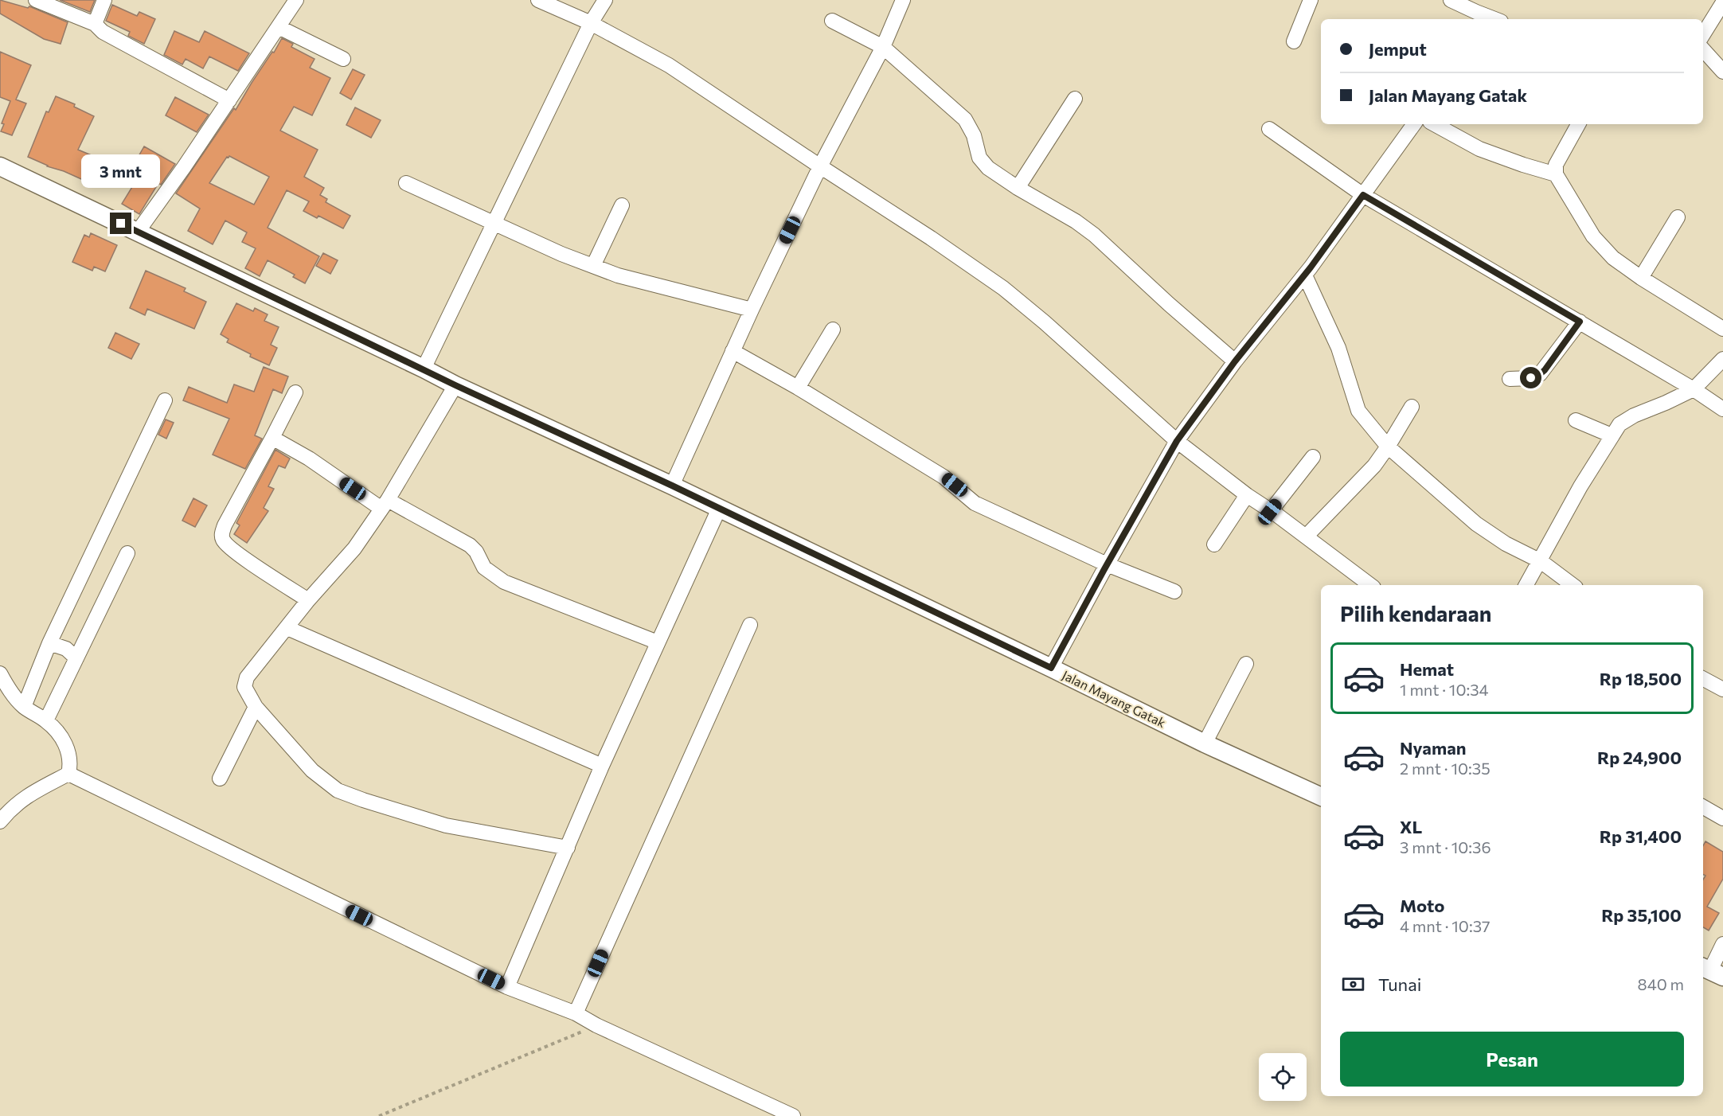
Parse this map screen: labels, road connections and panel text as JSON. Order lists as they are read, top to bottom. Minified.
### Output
{"streets":{"street":["Jalan Mayang Gatak"]},"page":{"banner":["Jemput","Jalan Mayang Gatak"],"bubble":"3 mnt","heading":"Pilih kendaraan","list":[{"name":"Hemat","note":"1 mnt · 10:34","value":"Rp 18,500"},{"name":"Nyaman","note":"2 mnt · 10:35","value":"Rp 24,900"},{"name":"XL","note":"3 mnt · 10:36","value":"Rp 31,400"},{"name":"Moto","note":"4 mnt · 10:37","value":"Rp 35,100"}],"pay":["Tunai","840 m"],"buttons":"Pesan"}}
